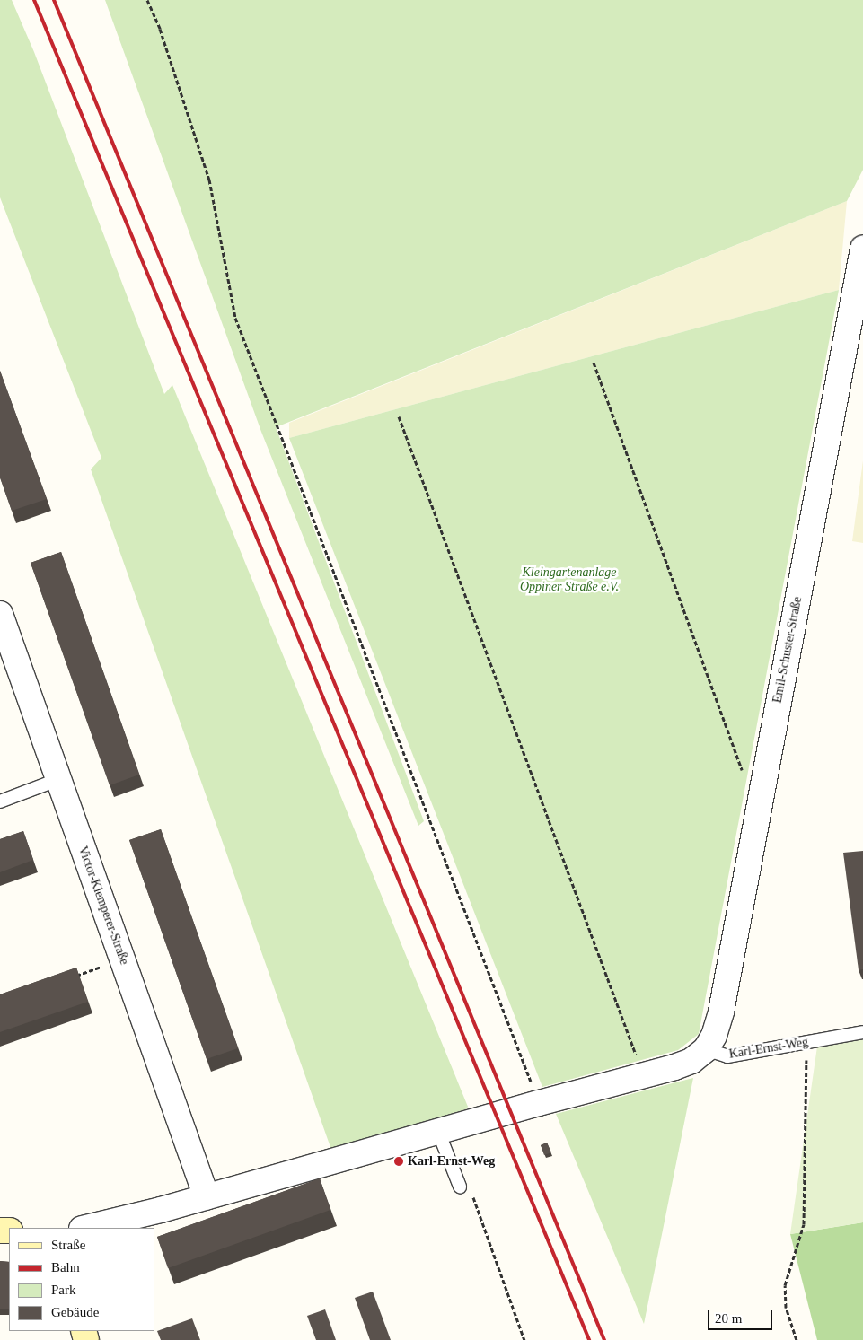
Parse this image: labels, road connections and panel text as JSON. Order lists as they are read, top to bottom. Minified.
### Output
{"streets":{"street":["Emil-Schuster-Straße","Victor-Klemperer-Straße"],"lane":["Karl-Ernst-Weg"]},"crossings":[["Emil-Schuster-Straße","Karl-Ernst-Weg"]],"parks":["Kleingartenanlage Oppiner Straße e.V."],"places":["Karl-Ernst-Weg"],"legend":["Straße","Bahn","Park","Gebäude"],"scale_bar":"20 m"}
